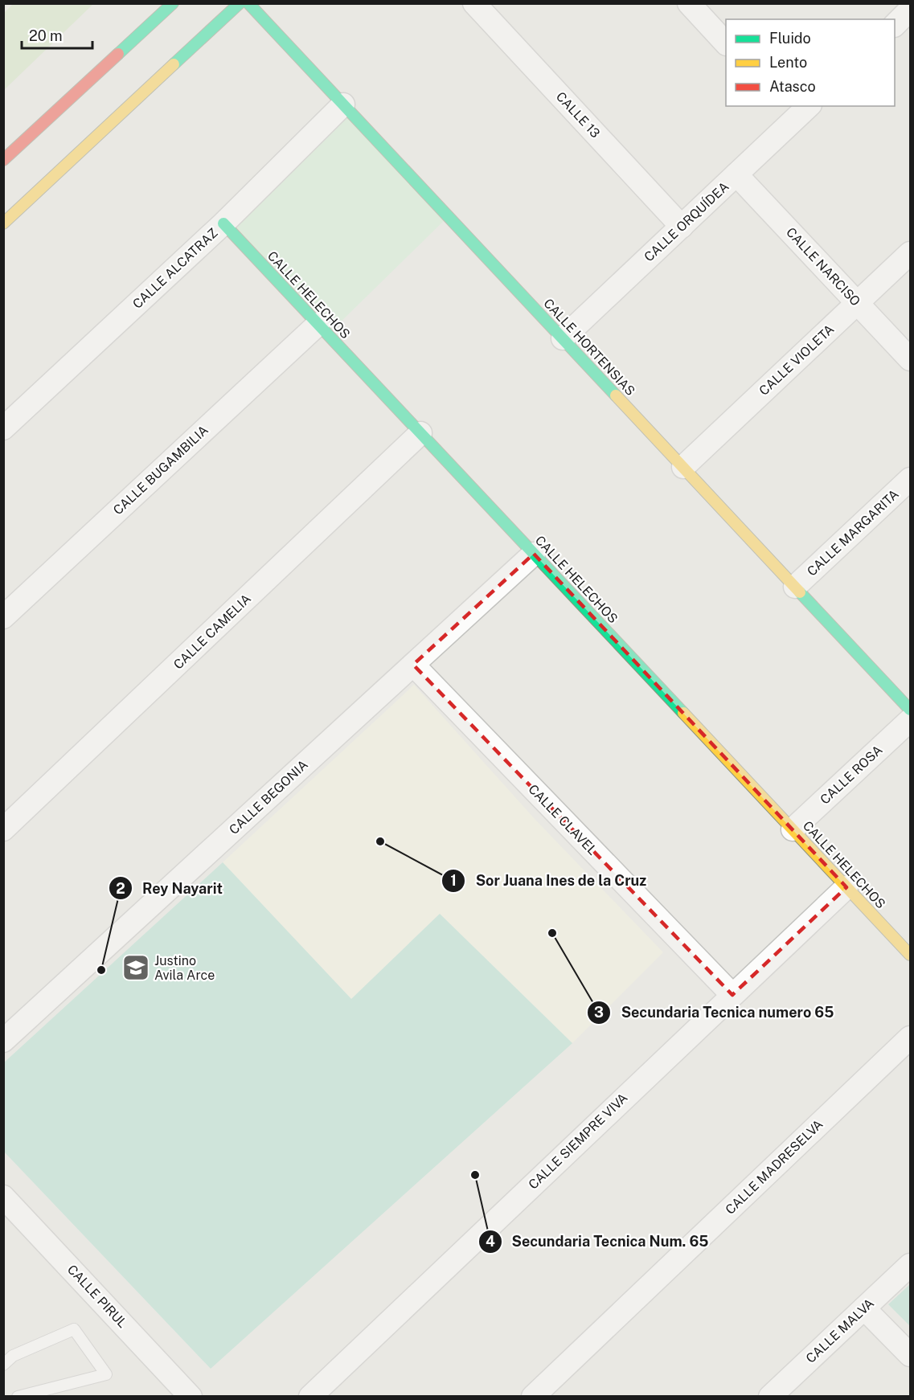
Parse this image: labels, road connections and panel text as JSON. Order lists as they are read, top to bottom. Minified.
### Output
{"streets":{"street":["CALLE 13","CALLE ORQUÍDEA","CALLE NARCISO","CALLE ALCATRAZ","CALLE HELECHOS","CALLE HORTENSIAS","CALLE VIOLETA","CALLE BUGAMBILIA","CALLE MARGARITA","CALLE CAMELIA","CALLE ROSA","CALLE BEGONIA","CALLE CLAVEL","CALLE SIEMPRE VIVA","CALLE MADRESELVA","CALLE PIRUL","CALLE MALVA"]},"crossings":[["CALLE 13","CALLE ORQUÍDEA"],["CALLE ORQUÍDEA","CALLE NARCISO"],["CALLE ORQUÍDEA","CALLE HORTENSIAS"],["CALLE NARCISO","CALLE VIOLETA"],["CALLE ALCATRAZ","CALLE HELECHOS"],["CALLE ALCATRAZ","CALLE HORTENSIAS"],["CALLE HELECHOS","CALLE BUGAMBILIA"],["CALLE HELECHOS","CALLE CAMELIA"],["CALLE HELECHOS","CALLE ROSA"],["CALLE HELECHOS","CALLE BEGONIA"],["CALLE HELECHOS","CALLE SIEMPRE VIVA"],["CALLE HORTENSIAS","CALLE VIOLETA"],["CALLE HORTENSIAS","CALLE MARGARITA"],["CALLE BEGONIA","CALLE CLAVEL"],["CALLE CLAVEL","CALLE SIEMPRE VIVA"]],"places":{"other":["Sor Juana Ines de la Cruz","Secundaria Tecnica numero 65","Rey Nayarit","Secundaria Tecnica Num. 65"],"school or university":["Justino Avila Arce"]},"legend":["Fluido","Lento","Atasco"],"scale_bar":"20 m"}
